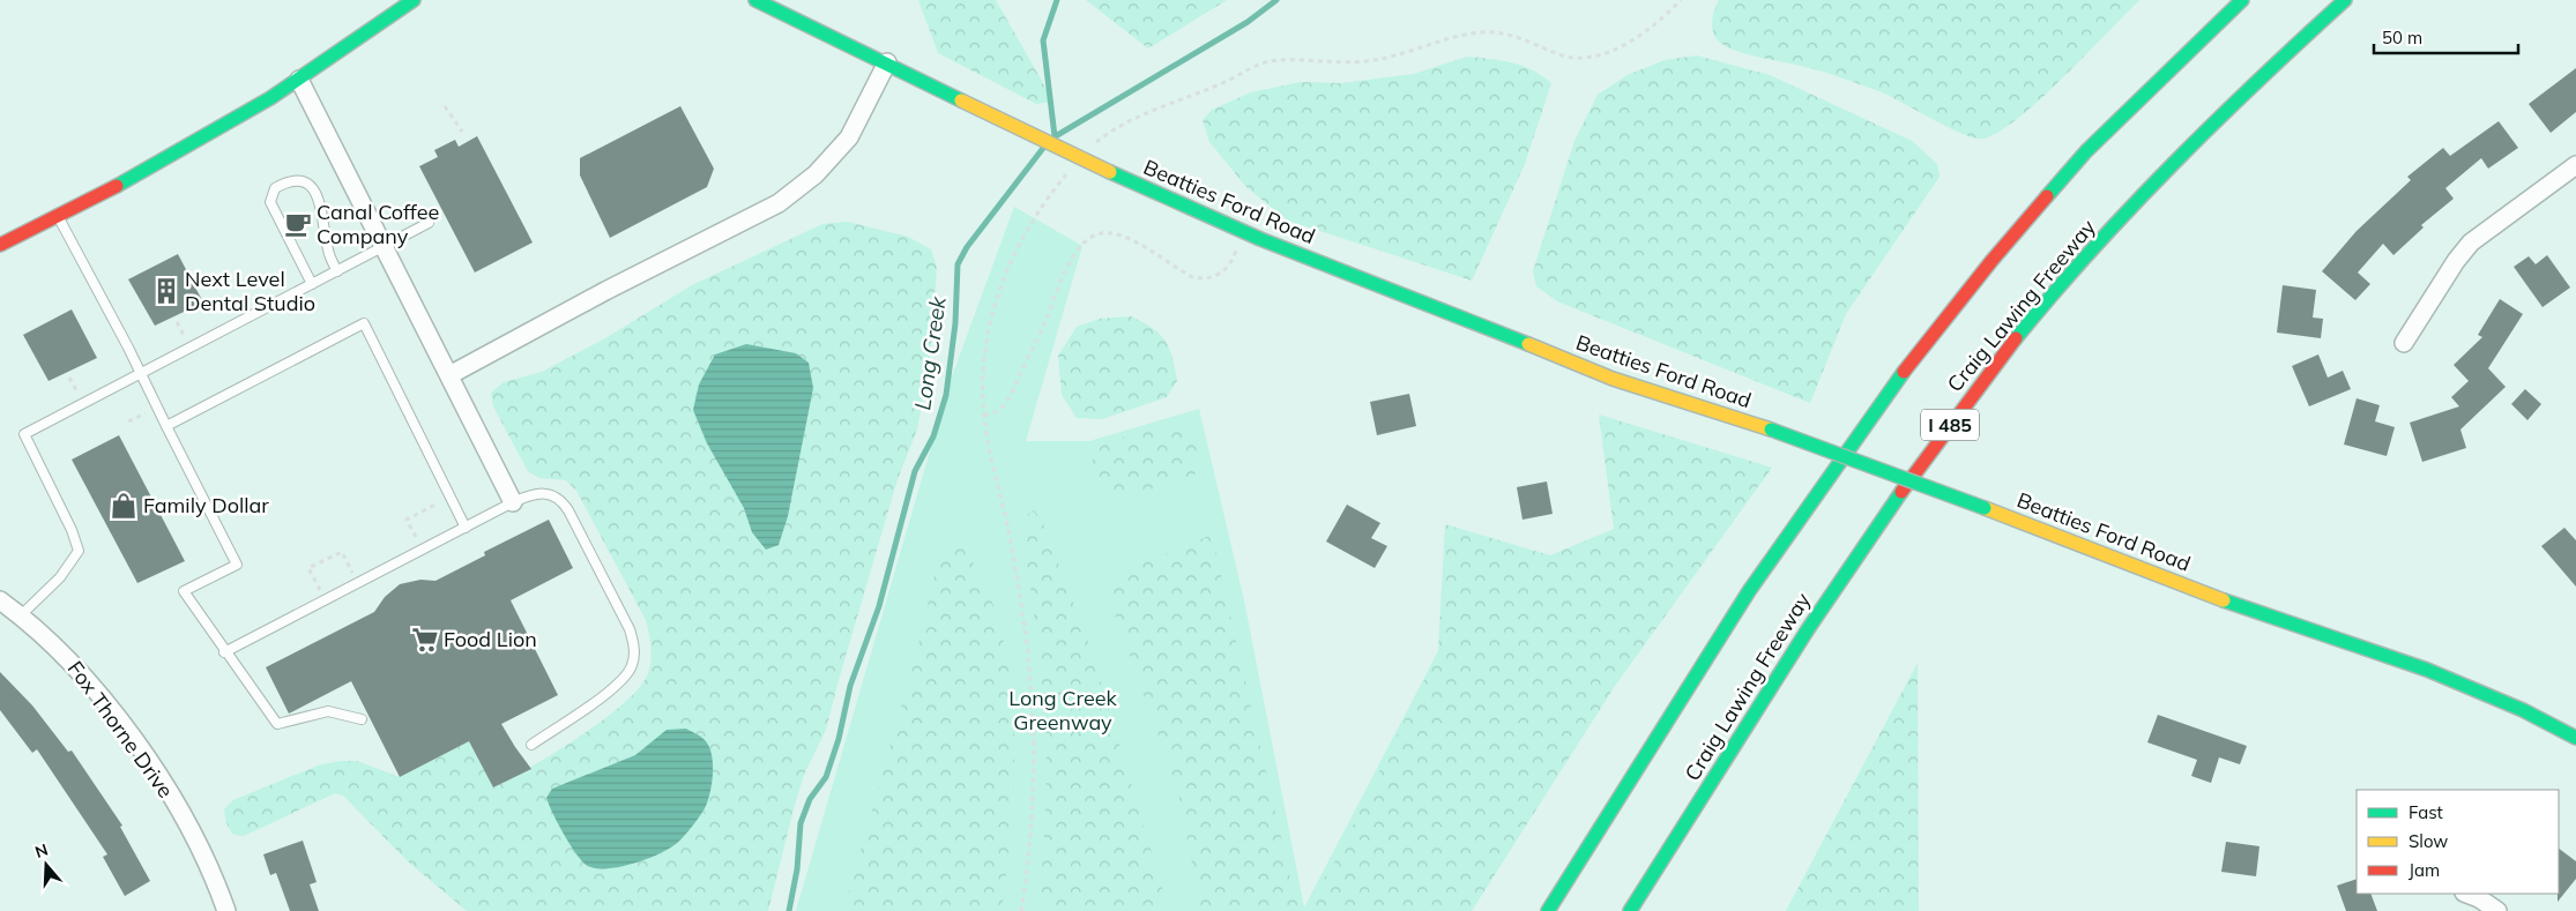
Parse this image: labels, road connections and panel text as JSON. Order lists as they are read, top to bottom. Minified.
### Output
{"streets":{"main road":["Beatties Ford Road","Craig Lawing Freeway","I 485"],"street":["Fox Thorne Drive"]},"water":["Long Creek"],"parks":["Long Creek Greenway"],"places":{"cafe":["Canal Coffee Company"],"building":["Next Level Dental Studio"],"shop":["Family Dollar"],"supermarket":["Food Lion"]},"legend":["Fast","Slow","Jam"],"scale_bar":"50 m","north":"top"}
